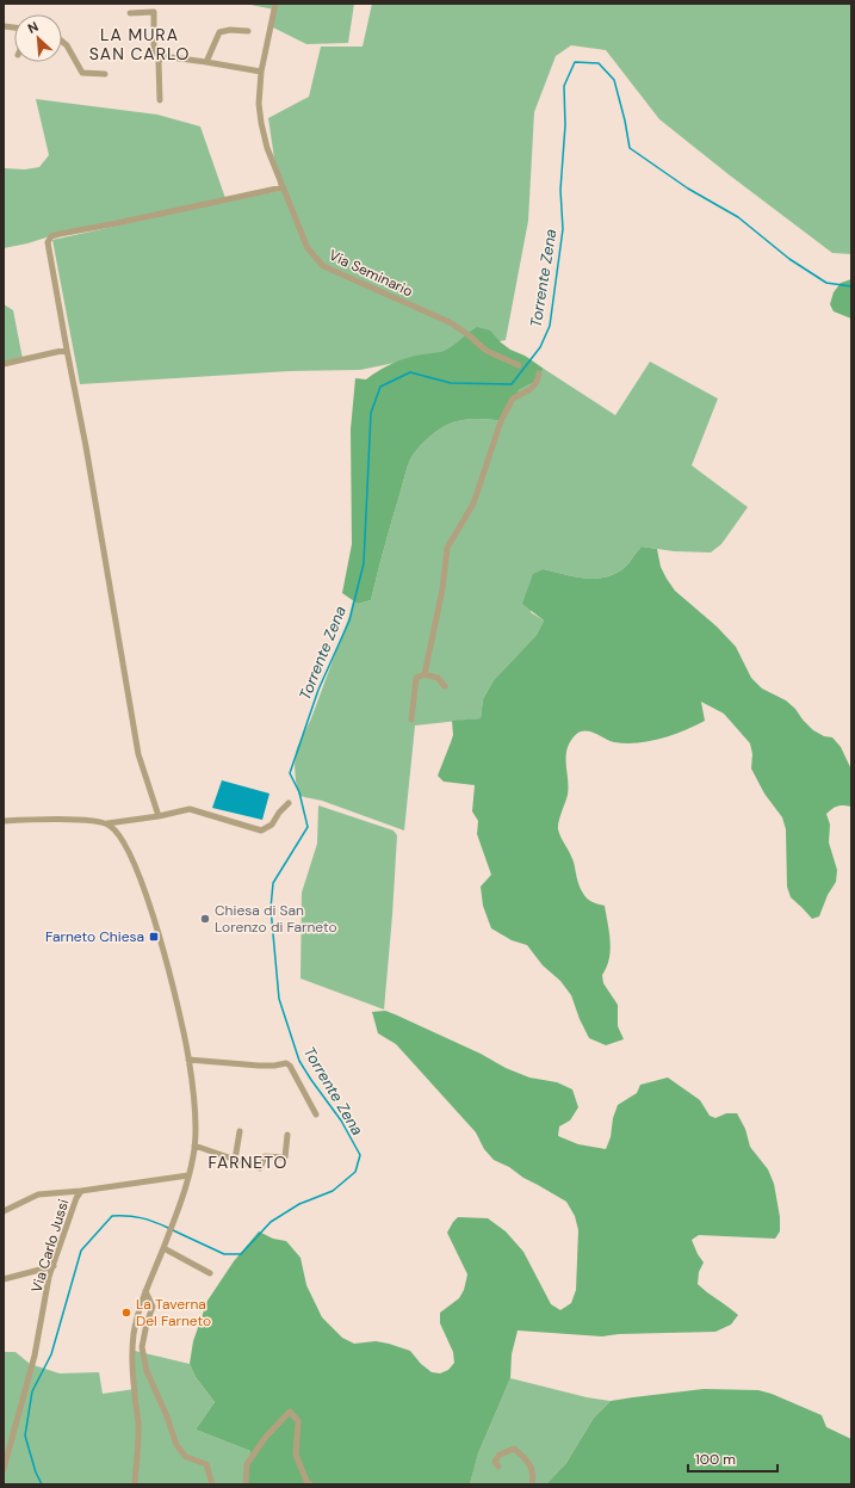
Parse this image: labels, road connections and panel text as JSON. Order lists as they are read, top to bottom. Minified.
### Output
{"streets":{"street":["Via Seminario","Via Carlo Jussi"]},"districts":["LA MURA SAN CARLO","FARNETO"],"water":["Torrente Zena"],"places":{"other":["Chiesa di San Lorenzo di Farneto","La Taverna Del Farneto"],"transit":["Farneto Chiesa"]},"scale_bar":"100 m","north":"top left"}
